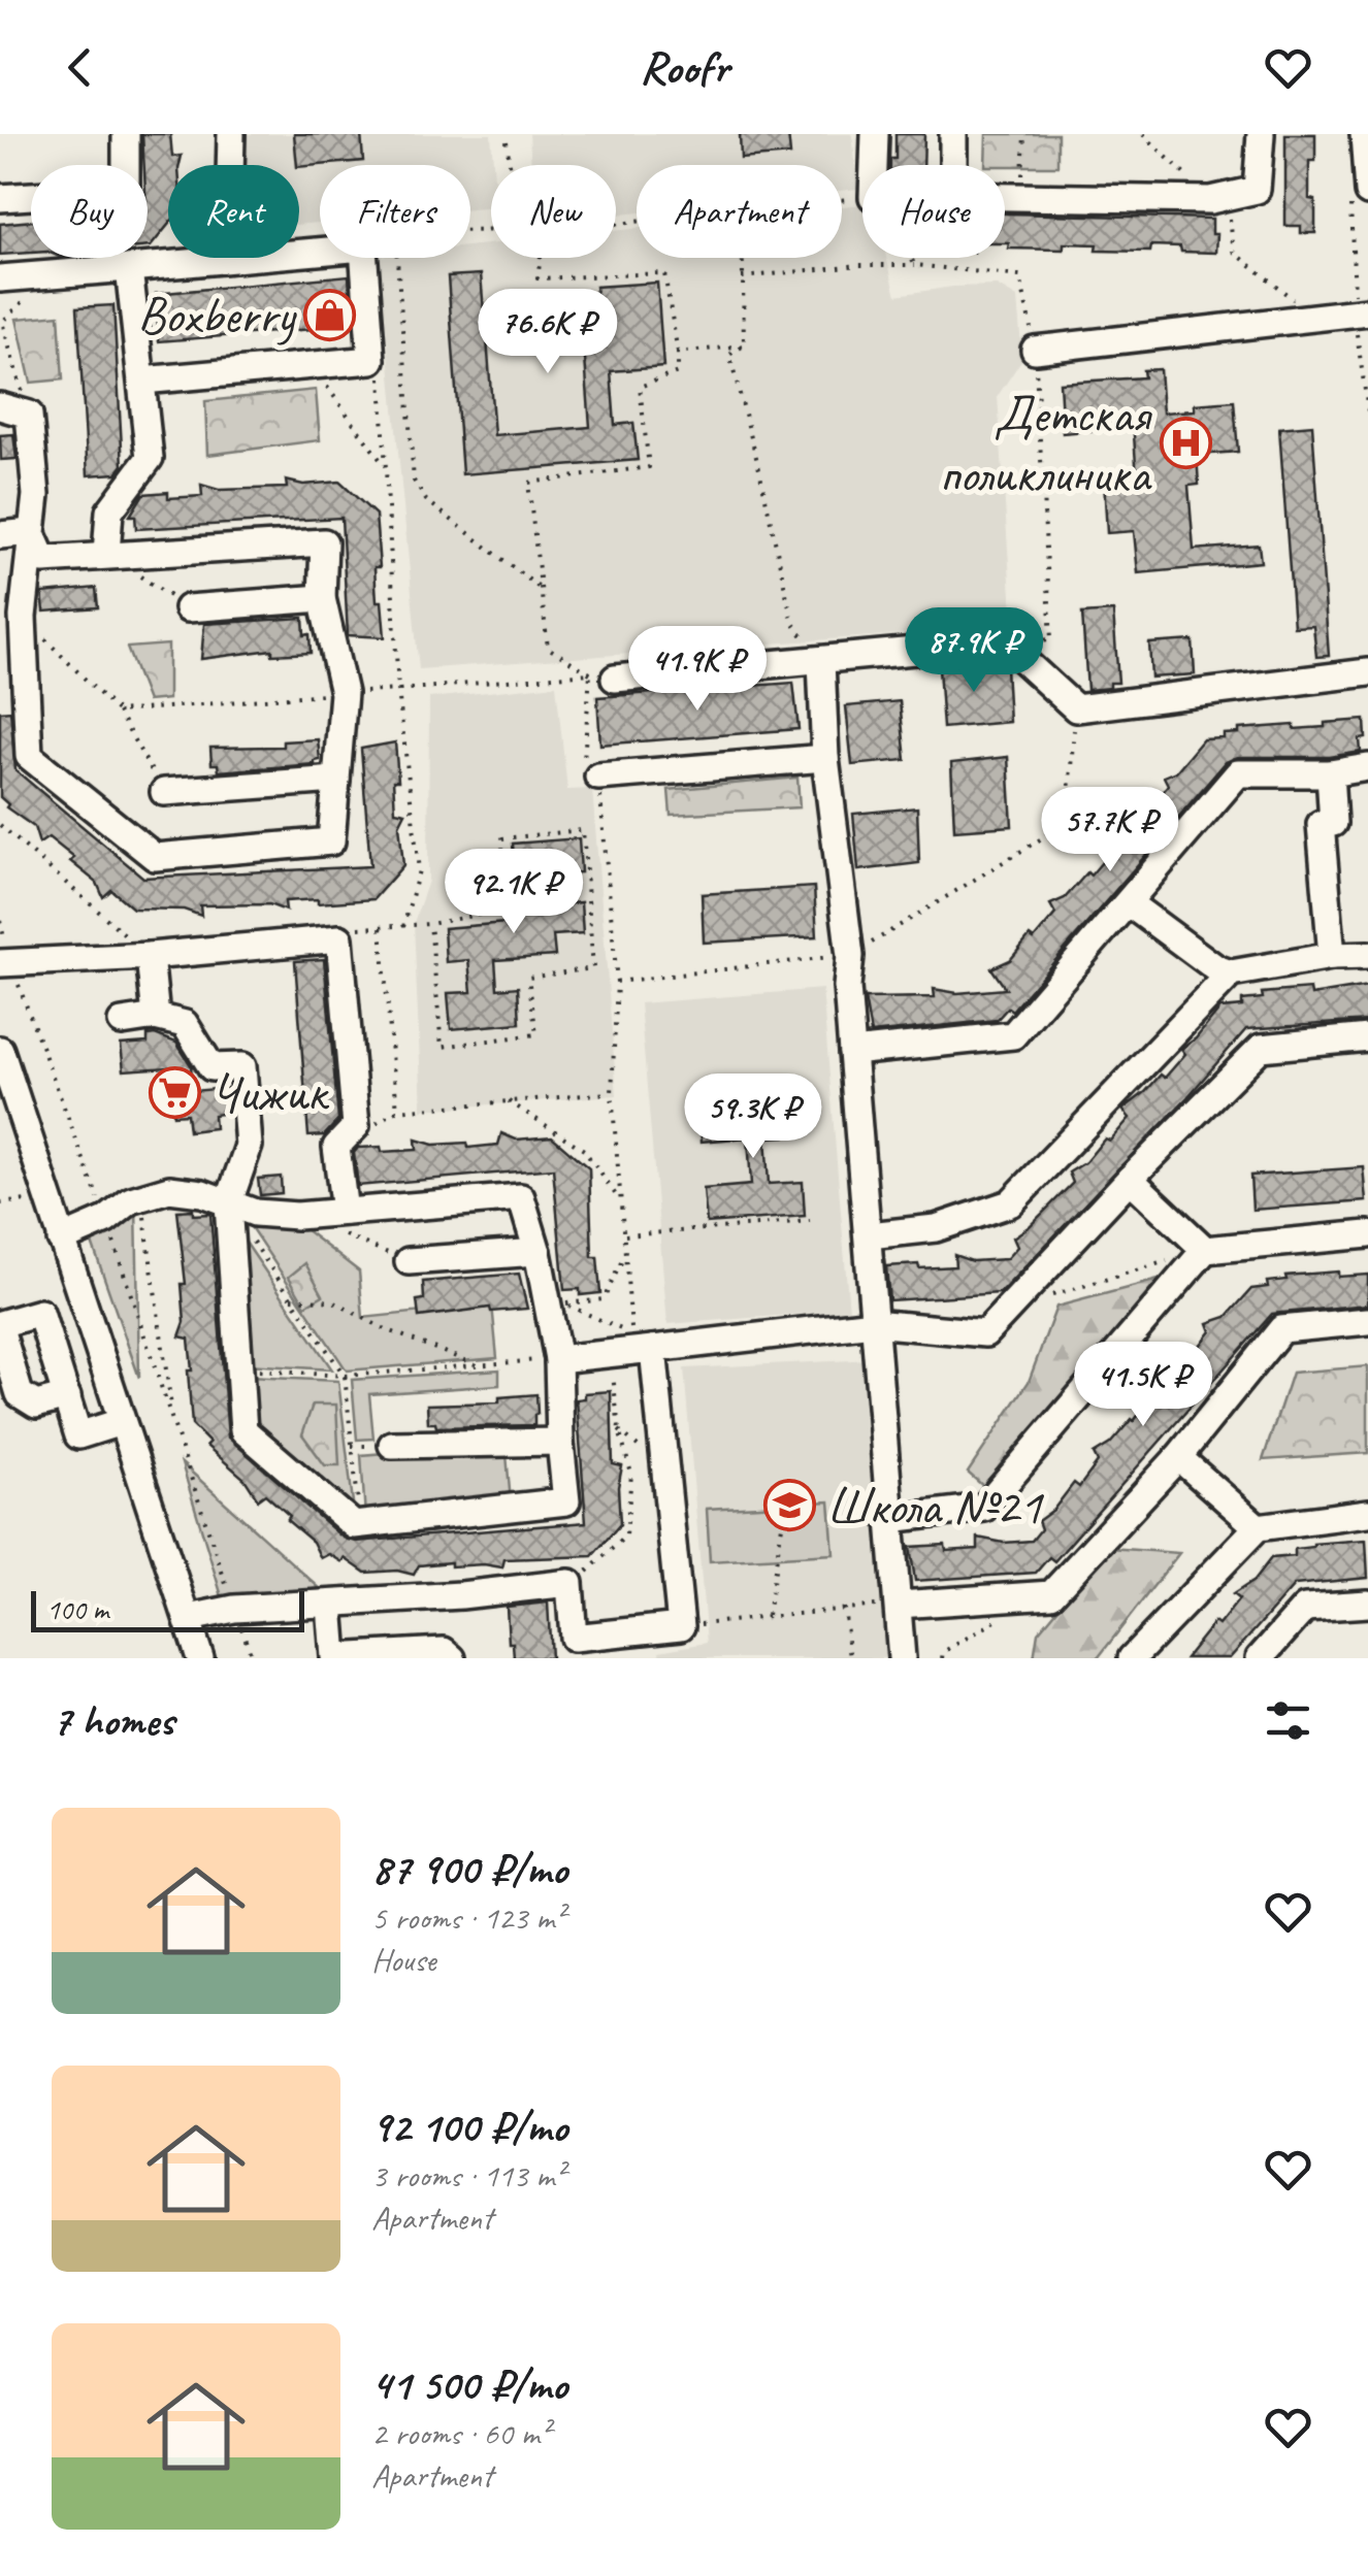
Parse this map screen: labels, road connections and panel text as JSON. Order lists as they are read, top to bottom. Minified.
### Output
{"places":{"shop":["Boxberry"],"hospital":["Детская поликлиника"],"supermarket":["Чижик"],"school or university":["Школа №21"]},"scale_bar":"100 m","page":{"header":"Roofr","chip":["Buy","Rent","Filters","New","Apartment","House"],"price":["76.6K ₽","87.9K ₽","41.9K ₽","57.7K ₽","92.1K ₽","59.3K ₽","41.5K ₽"],"scale":"100 m","heading":"7 homes","list":[{"name":"87 900 ₽/mo","note":"5 rooms · 123 m² · House"},{"name":"92 100 ₽/mo","note":"3 rooms · 113 m² · Apartment"},{"name":"41 500 ₽/mo","note":"2 rooms · 60 m² · Apartment"}]}}
